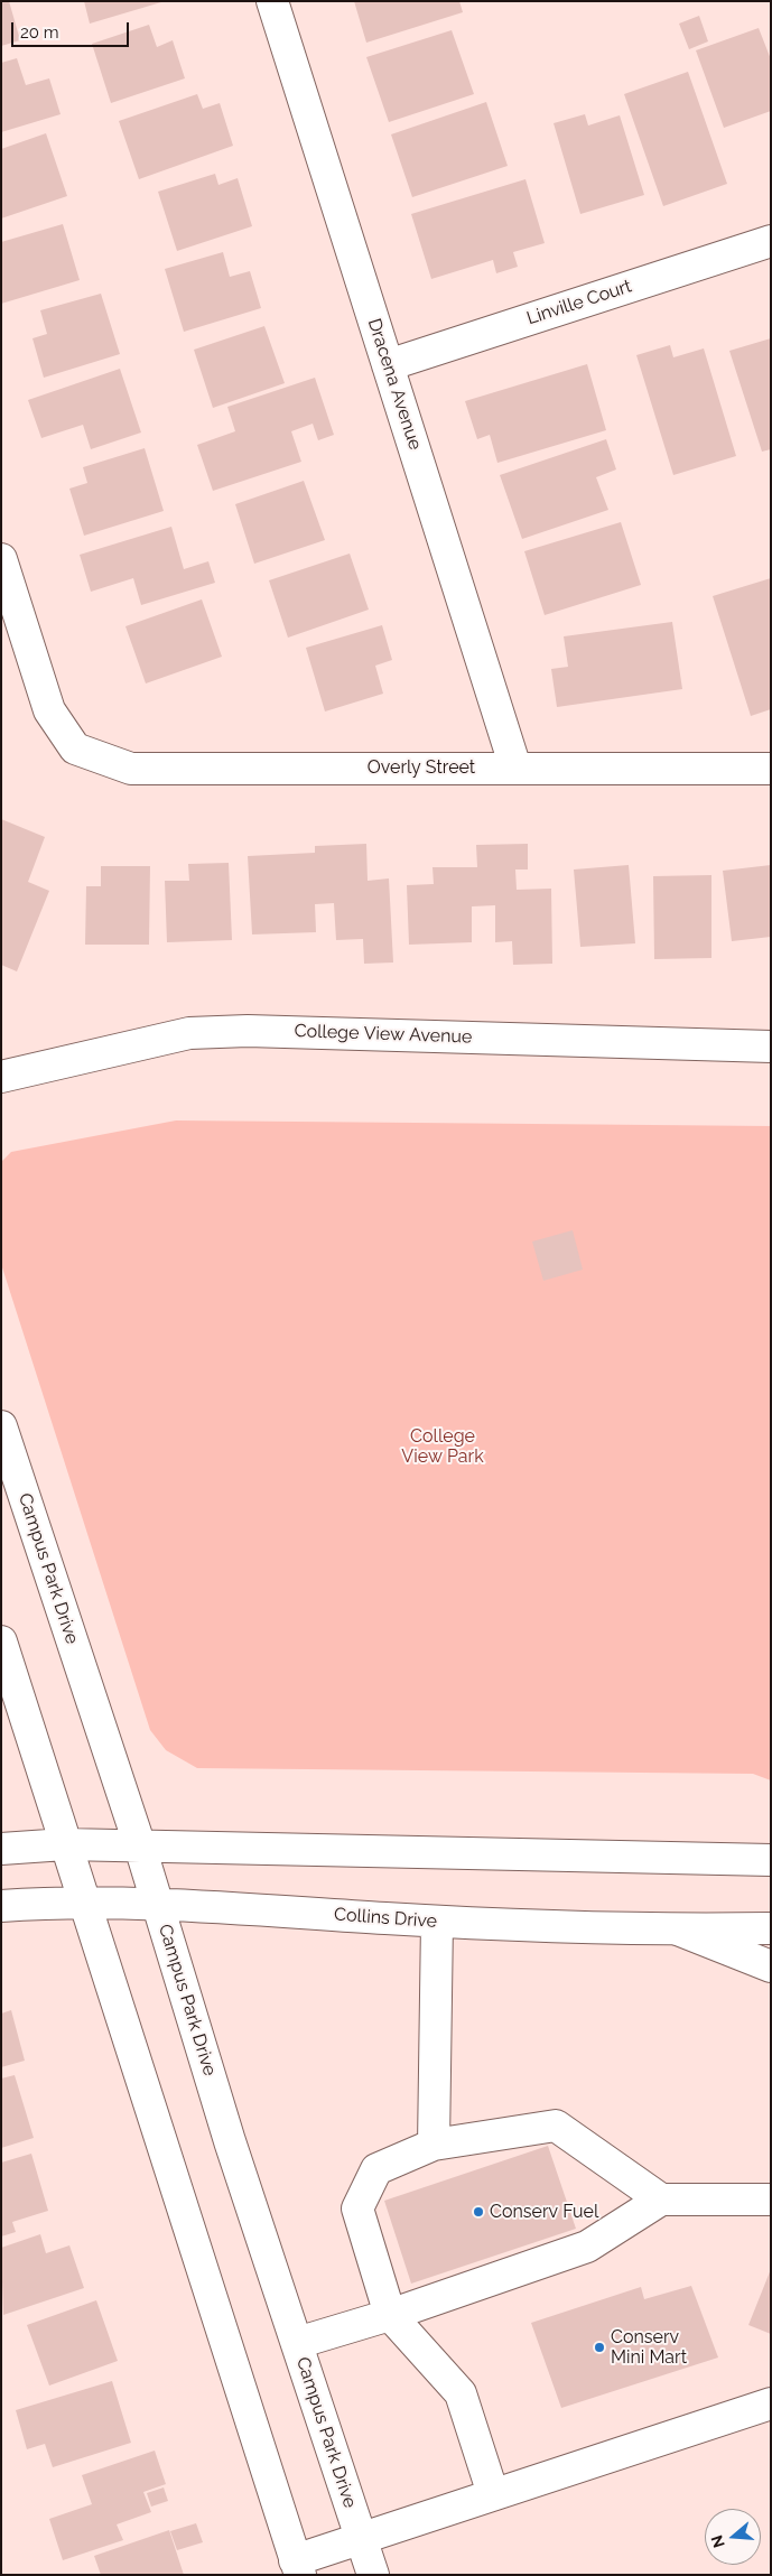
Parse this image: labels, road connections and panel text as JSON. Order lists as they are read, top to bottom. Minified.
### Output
{"streets":{"main road":["Linville Court","Dracena Avenue","Overly Street","College View Avenue","Campus Park Drive","Collins Drive"]},"crossings":[["Linville Court","Dracena Avenue"],["Dracena Avenue","Overly Street"],["Campus Park Drive","Collins Drive"]],"parks":["College View Park"],"places":["Conserv Fuel","Conserv Mini Mart"],"scale_bar":"20 m","north":"left"}
